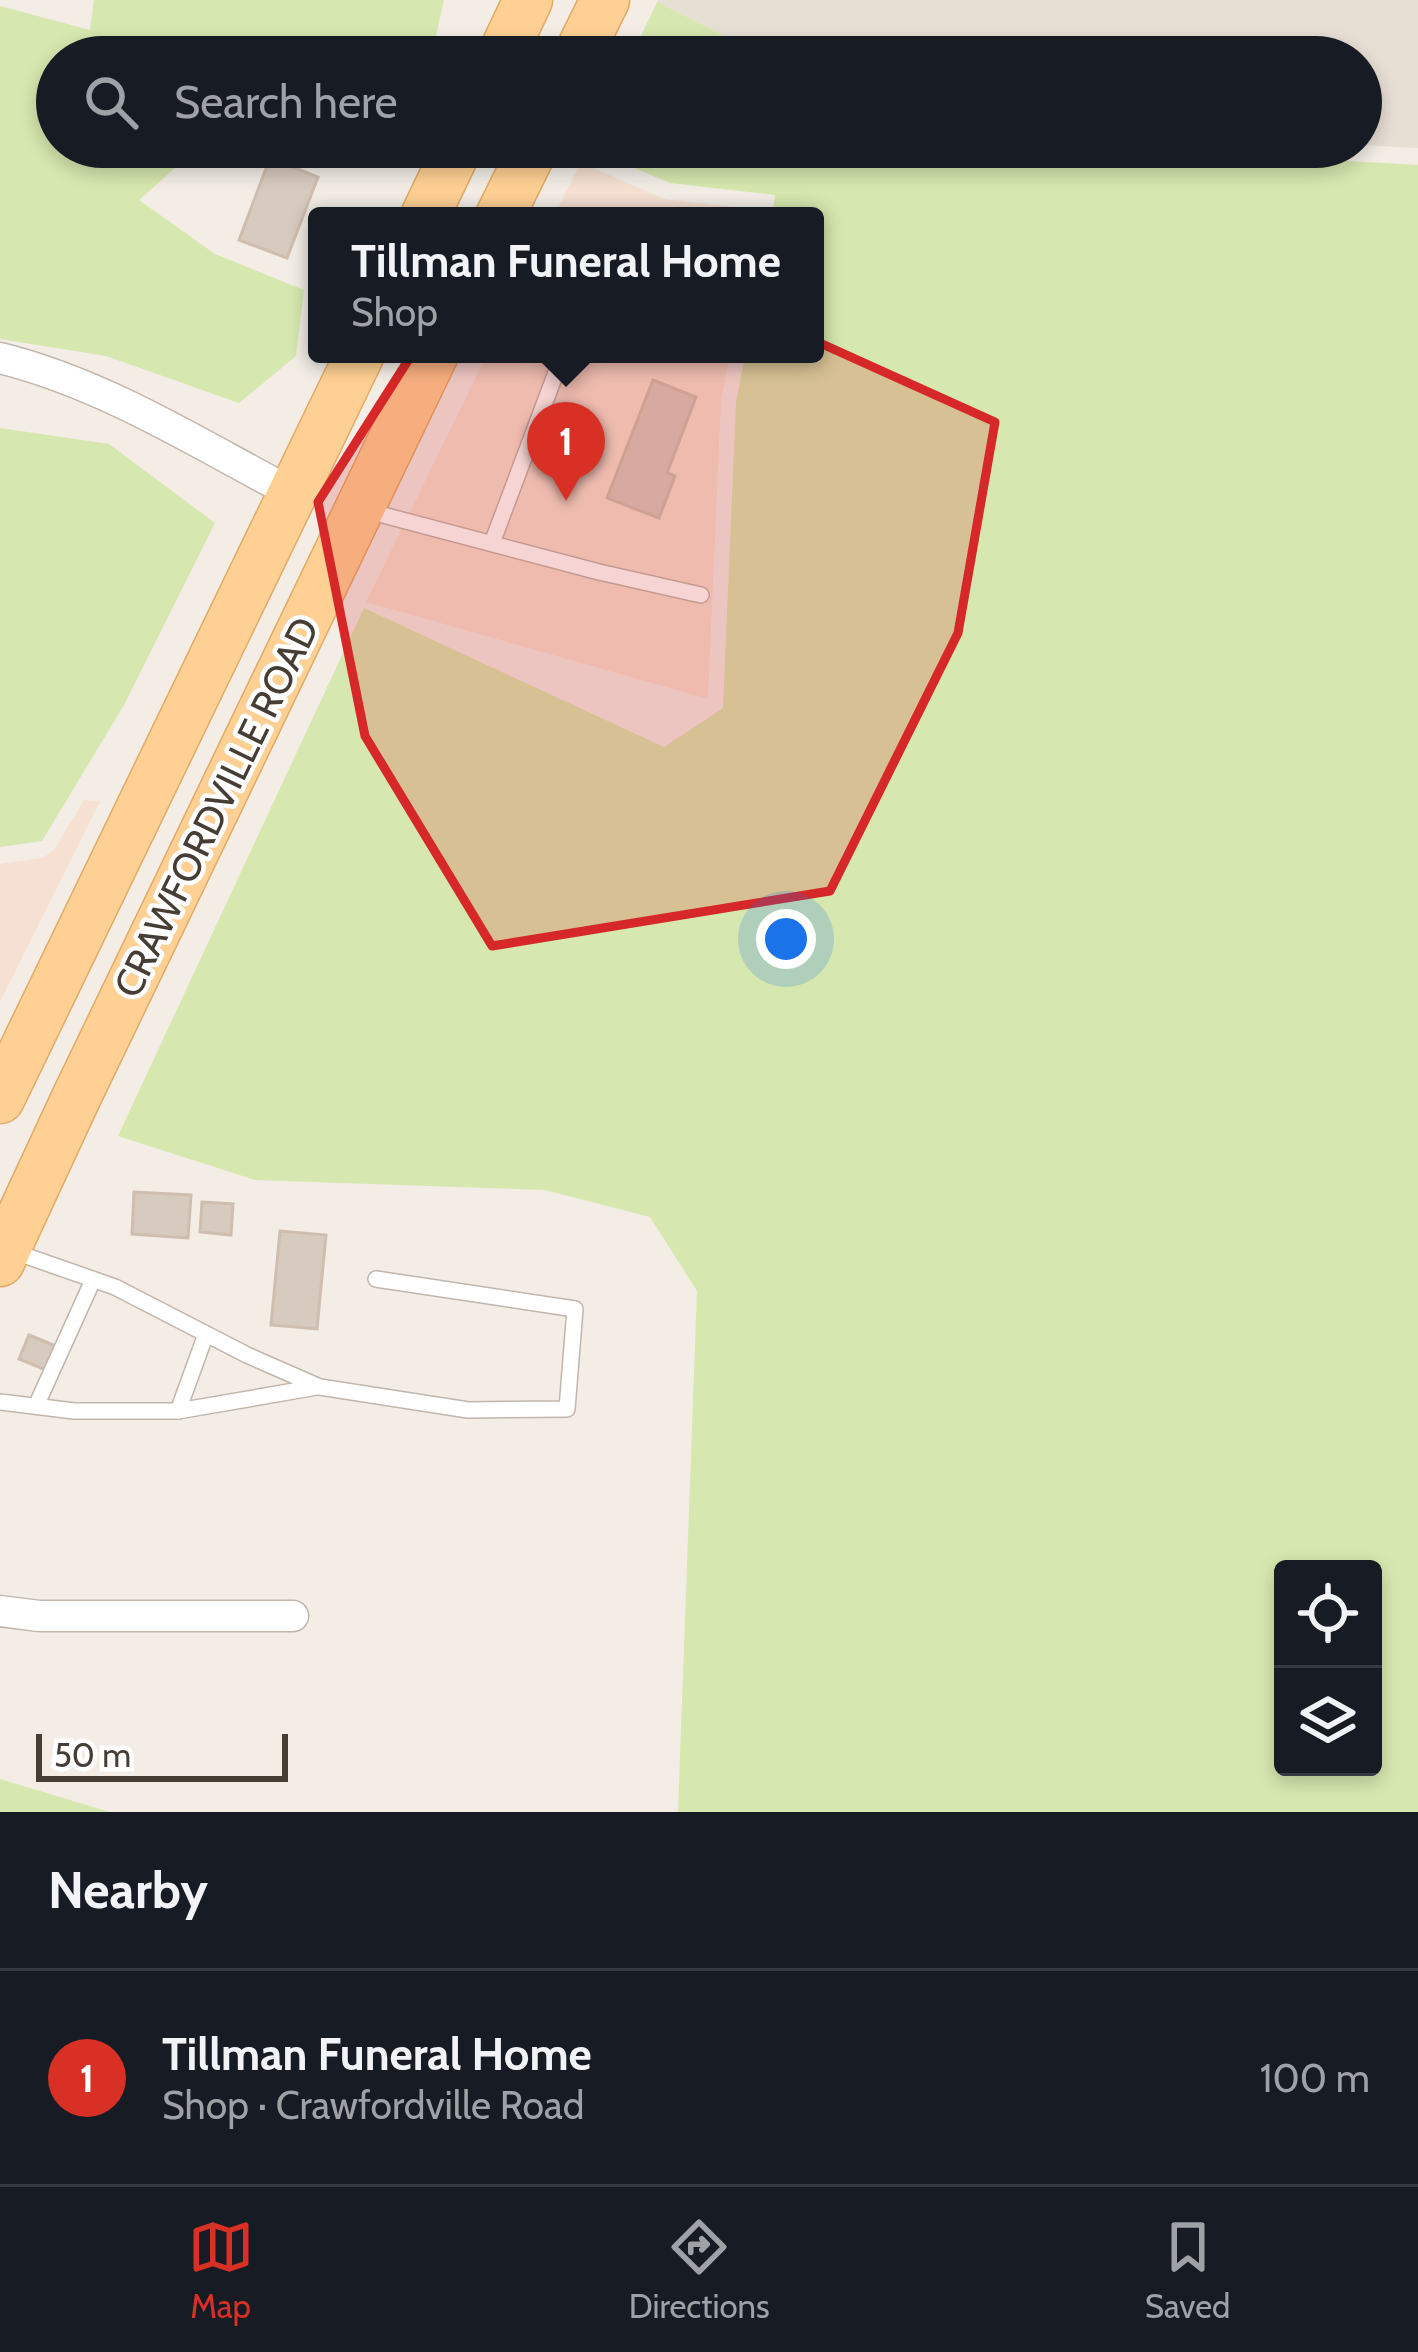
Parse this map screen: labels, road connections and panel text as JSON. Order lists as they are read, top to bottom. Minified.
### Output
{"streets":{"main road":["CRAWFORDVILLE ROAD"]},"scale_bar":"50 m","page":{"search":"Search here","popup":["Tillman Funeral Home","Shop"],"pins":"1","scale":"50 m","heading":"Nearby","list":[{"mark":"1","name":"Tillman Funeral Home","note":"Shop · Crawfordville Road","value":"100 m"}],"nav":["Map","Directions","Saved"]}}
